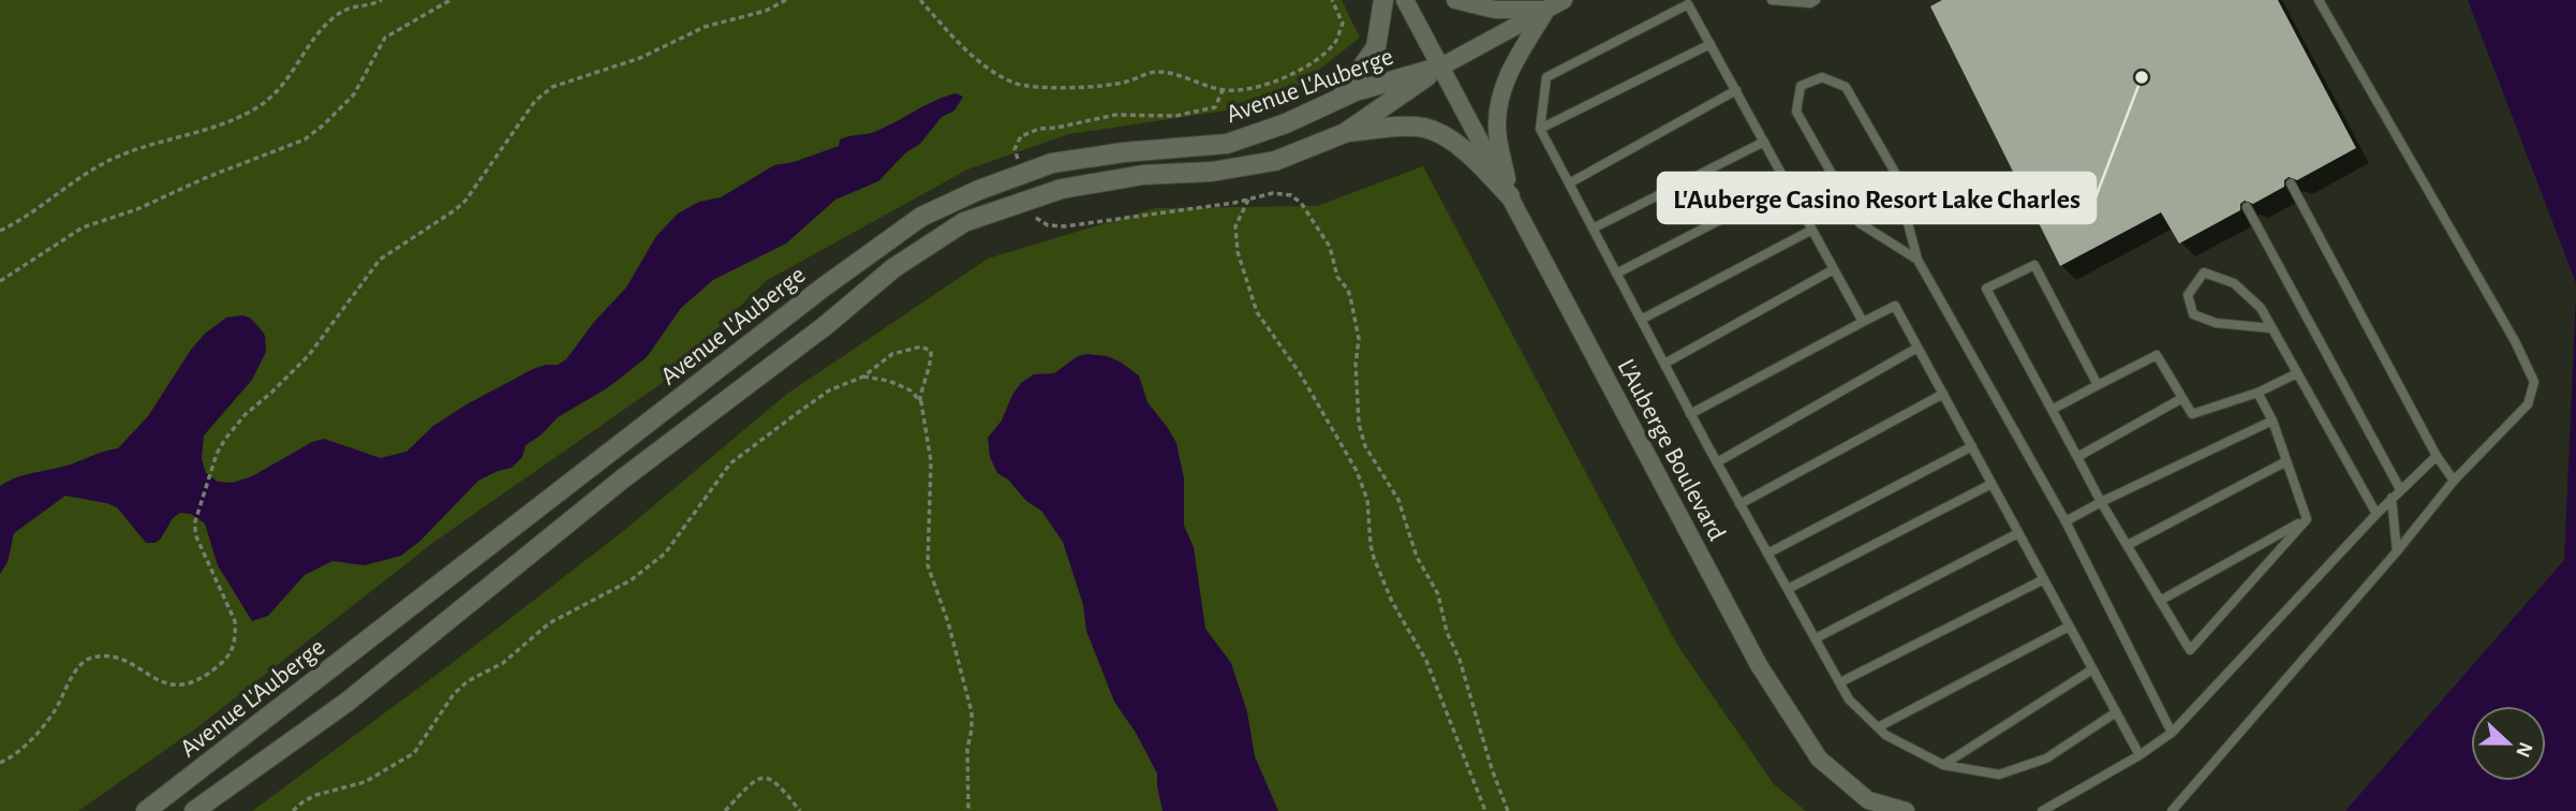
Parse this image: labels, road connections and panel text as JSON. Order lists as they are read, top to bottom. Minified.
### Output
{"streets":{"street":["Avenue L'Auberge","L'Auberge Boulevard"]},"crossings":[["Avenue L'Auberge","L'Auberge Boulevard"]],"places":["L'Auberge Casino Resort Lake Charles"],"north":"right"}
